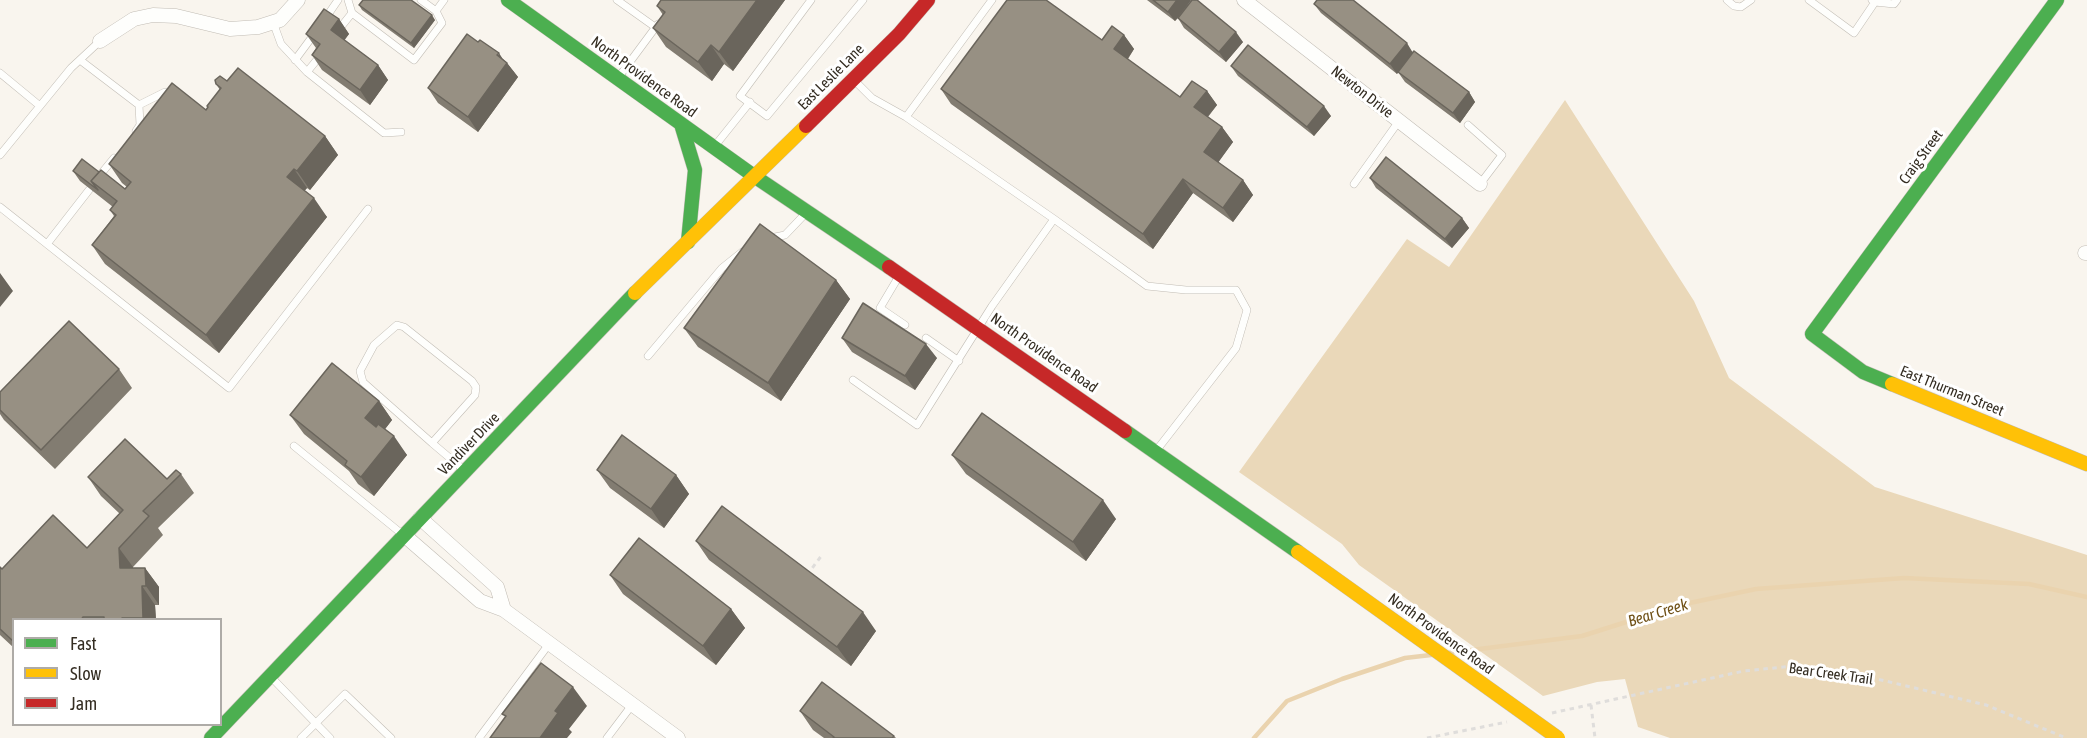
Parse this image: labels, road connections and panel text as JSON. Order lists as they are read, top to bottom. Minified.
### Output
{"streets":{"street":["North Providence Road","East Leslie Lane","Newton Drive","Craig Street","East Thurman Street","Vandiver Drive"],"path":["Bear Creek Trail"]},"crossings":[["North Providence Road","East Leslie Lane"],["North Providence Road","Vandiver Drive"],["East Leslie Lane","Vandiver Drive"],["Craig Street","East Thurman Street"]],"water":["Bear Creek"],"legend":["Fast","Slow","Jam"]}
